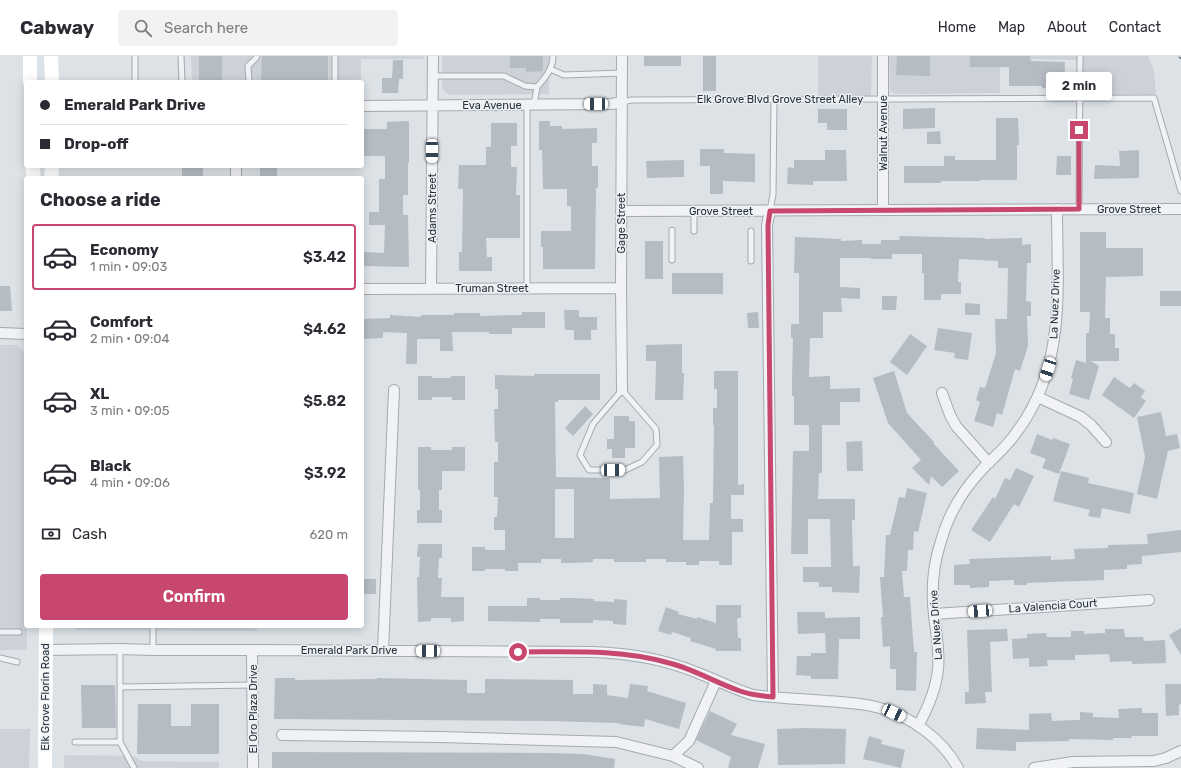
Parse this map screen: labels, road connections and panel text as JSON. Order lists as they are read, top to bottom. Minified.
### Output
{"streets":{"main road":["Elk Grove Florin Road"],"street":["Eva Avenue","Walnut Avenue","Adams Street","Grove Street","Gage Street","Truman Street","La Nuez Drive","La Valencia Court","Emerald Park Drive","El Oro Plaza Drive"],"lane":["Elk Grove Blvd Grove Street Alley"]},"crossings":[["Elk Grove Blvd Grove Street Alley","Eva Avenue"],["Elk Grove Blvd Grove Street Alley","Walnut Avenue"],["Elk Grove Blvd Grove Street Alley","Gage Street"],["Eva Avenue","Adams Street"],["Eva Avenue","Gage Street"],["Walnut Avenue","Grove Street"],["Adams Street","Truman Street"],["Grove Street","Gage Street"],["Grove Street","La Nuez Drive"],["Gage Street","Truman Street"],["La Nuez Drive","La Valencia Court"],["La Nuez Drive","Emerald Park Drive"],["Emerald Park Drive","Elk Grove Florin Road"],["Emerald Park Drive","El Oro Plaza Drive"]],"page":{"header":"Cabway","search":"Search here","nav":["Home","Map","About","Contact"],"bubble":"2 min","banner":["Emerald Park Drive","Drop-off"],"heading":"Choose a ride","list":[{"name":"Economy","note":"1 min · 09:03","value":"$3.42"},{"name":"Comfort","note":"2 min · 09:04","value":"$4.62"},{"name":"XL","note":"3 min · 09:05","value":"$5.82"},{"name":"Black","note":"4 min · 09:06","value":"$3.92"}],"pay":["Cash","620 m"],"buttons":"Confirm"}}
